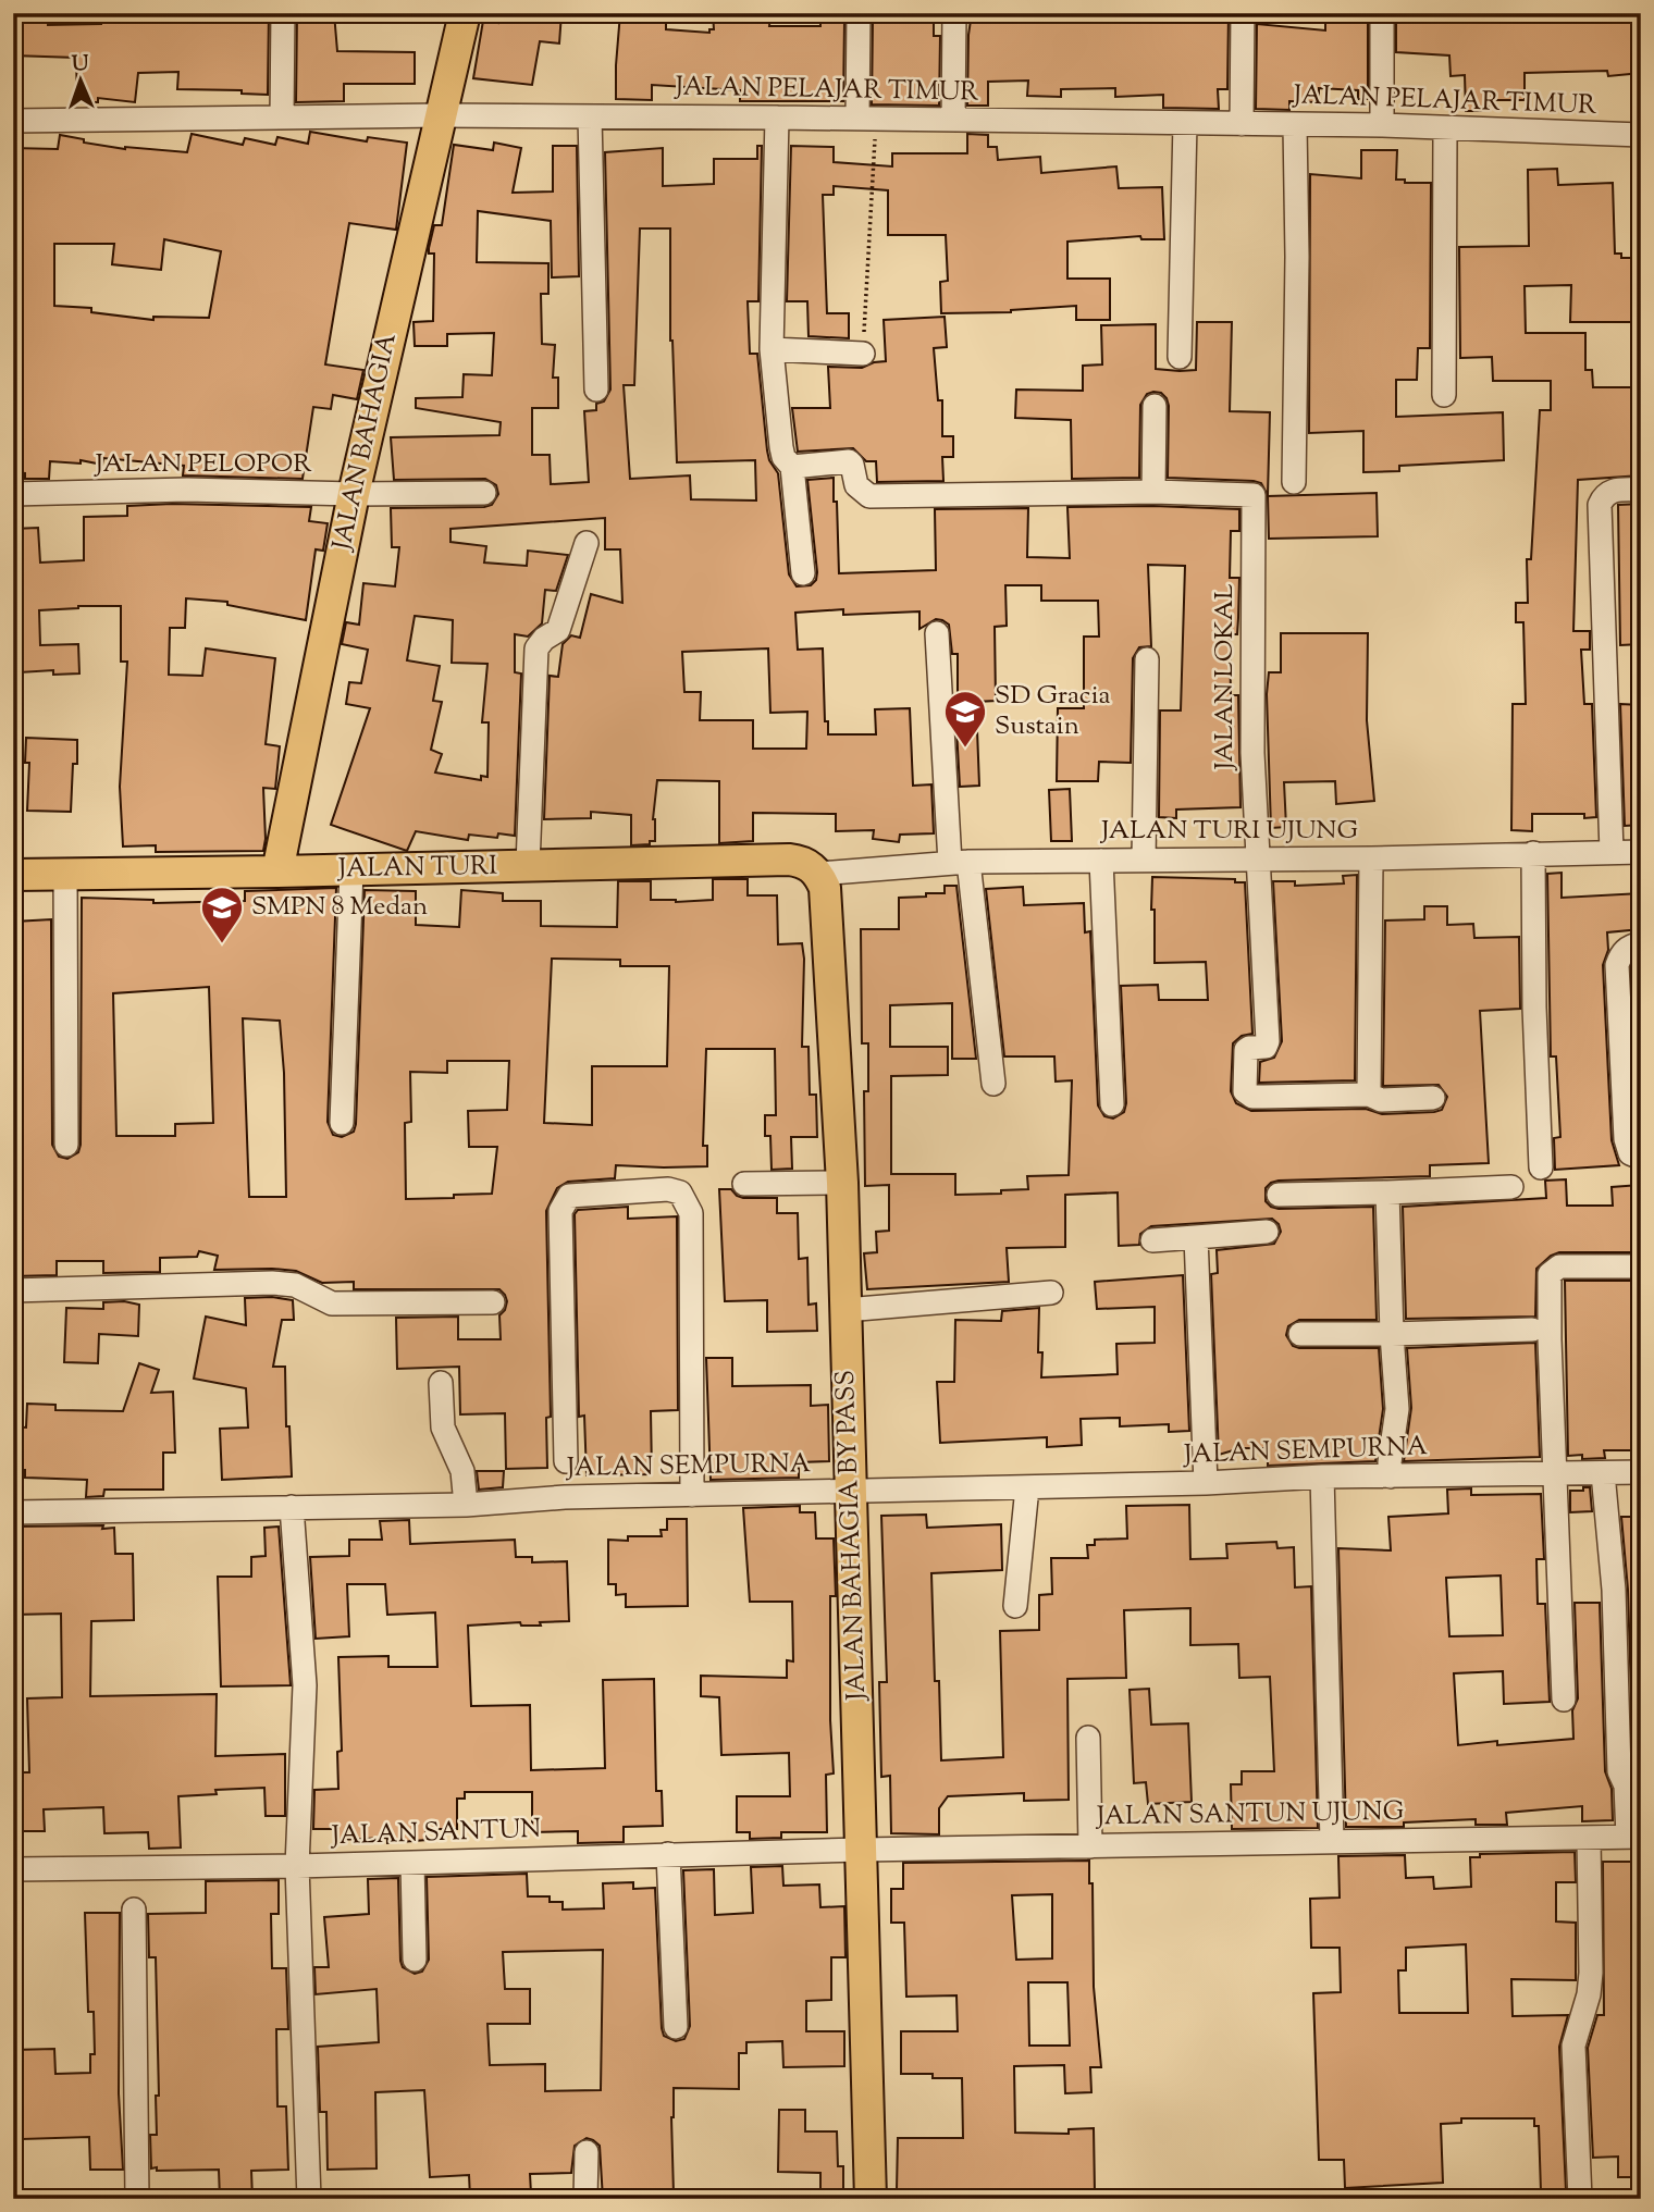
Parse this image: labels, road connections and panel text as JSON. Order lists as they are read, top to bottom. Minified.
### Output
{"streets":{"main road":["JALAN BAHAGIA","JALAN TURI","JALAN BAHAGIA BY PASS"],"street":["JALAN PELAJAR TIMUR","JALAN PELOPOR","JALAN LOKAL","JALAN TURI UJUNG","JALAN SEMPURNA","JALAN SANTUN UJUNG","JALAN SANTUN"]},"crossings":[["JALAN PELAJAR TIMUR","JALAN BAHAGIA"],["JALAN BAHAGIA","JALAN PELOPOR"],["JALAN BAHAGIA","JALAN TURI"],["JALAN LOKAL","JALAN TURI UJUNG"],["JALAN TURI UJUNG","JALAN TURI"],["JALAN TURI UJUNG","JALAN BAHAGIA BY PASS"],["JALAN TURI","JALAN BAHAGIA BY PASS"],["JALAN SEMPURNA","JALAN BAHAGIA BY PASS"],["JALAN BAHAGIA BY PASS","JALAN SANTUN UJUNG"],["JALAN BAHAGIA BY PASS","JALAN SANTUN"],["JALAN SANTUN UJUNG","JALAN SANTUN"]],"places":{"school or university":["SD Gracia Sustain","SMPN 8 Medan"]},"north":"top"}
